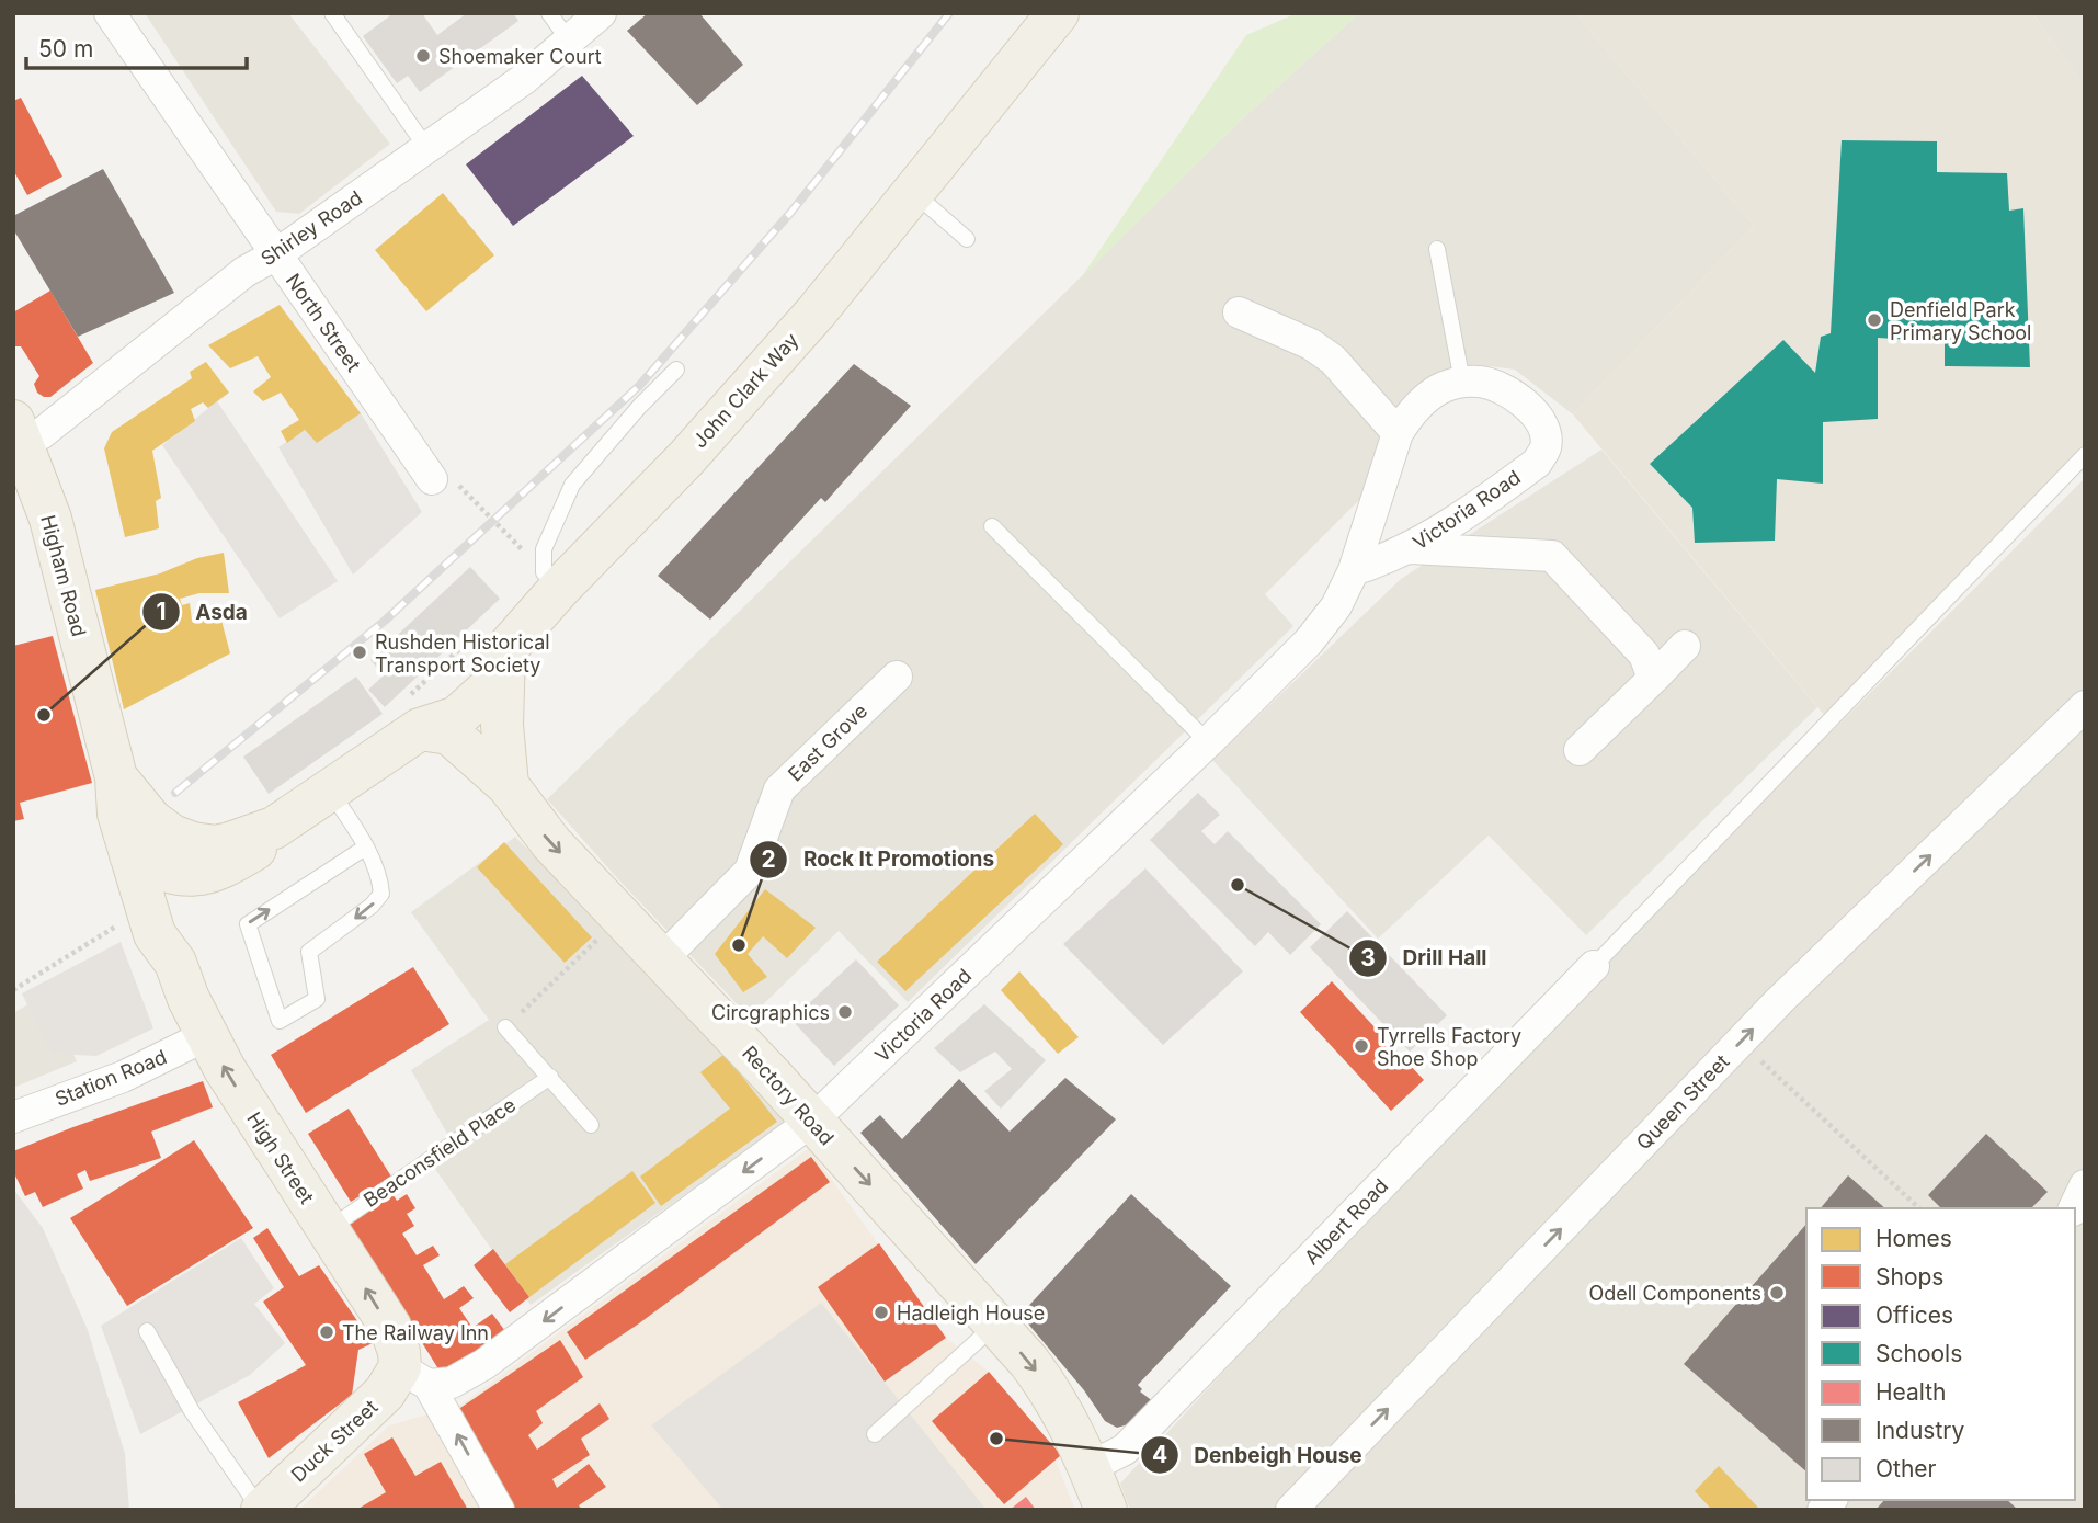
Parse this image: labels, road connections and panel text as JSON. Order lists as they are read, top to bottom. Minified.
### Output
{"streets":{"main road":["John Clark Way","Higham Road","Rectory Road","High Street","Duck Street"],"street":["Shirley Road","North Street","Victoria Road","East Grove","Station Road","Queen Street","Albert Road"],"lane":["Beaconsfield Place"]},"crossings":[["Shirley Road","North Street"],["Shirley Road","Higham Road"],["Victoria Road","Rectory Road"],["Victoria Road","High Street"],["Victoria Road","Duck Street"],["Higham Road","High Street"],["East Grove","Rectory Road"],["Station Road","High Street"],["Rectory Road","Albert Road"],["Beaconsfield Place","High Street"],["High Street","Duck Street"]],"one_way":["Rectory Road","Queen Street","High Street"],"places":["Shoemaker Court","Denfield Park Primary School","Rushden Historical Transport Society","Asda","Drill Hall","Rock It Promotions","Circgraphics","Tyrrells Factory Shoe Shop","Odell Components","Hadleigh House","The Railway Inn","Denbeigh House"],"legend":["Homes","Shops","Offices","Schools","Health","Industry","Other"],"scale_bar":"50 m"}
